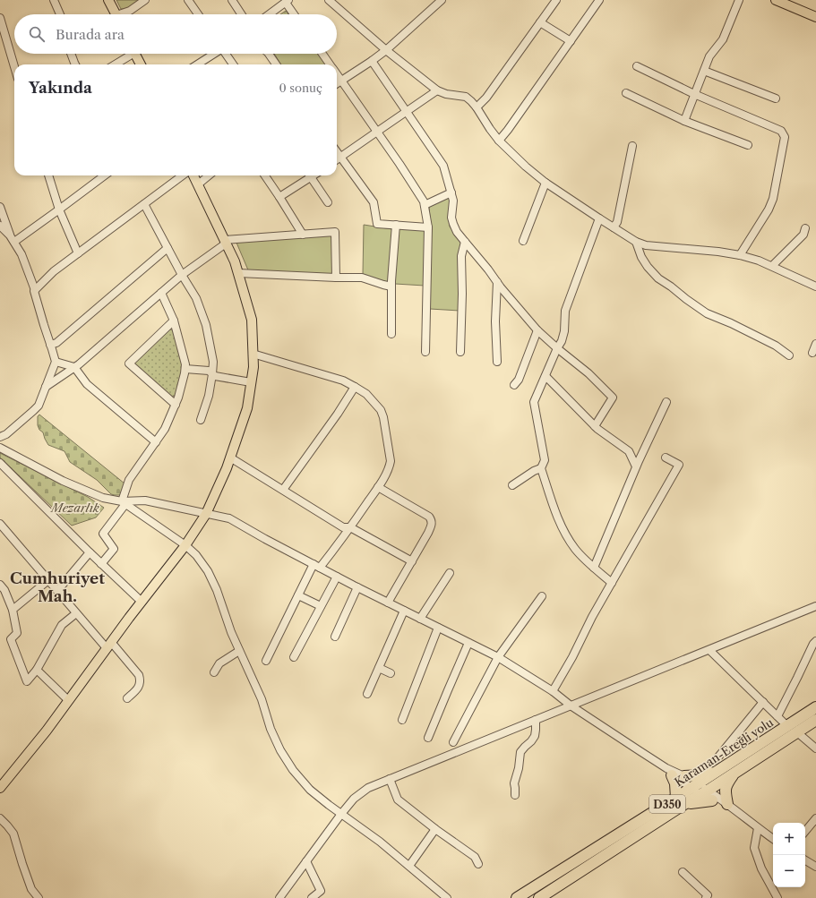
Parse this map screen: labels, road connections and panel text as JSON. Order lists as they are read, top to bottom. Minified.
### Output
{"streets":{"highway":["Karaman-Ereğli yolu","D350"]},"districts":["Cumhuriyet Mah."],"parks":["Mezarlık"],"page":{"search":"Burada ara","heading":["Yakında","0 sonuç"],"map_buttons":["+","−"]}}
